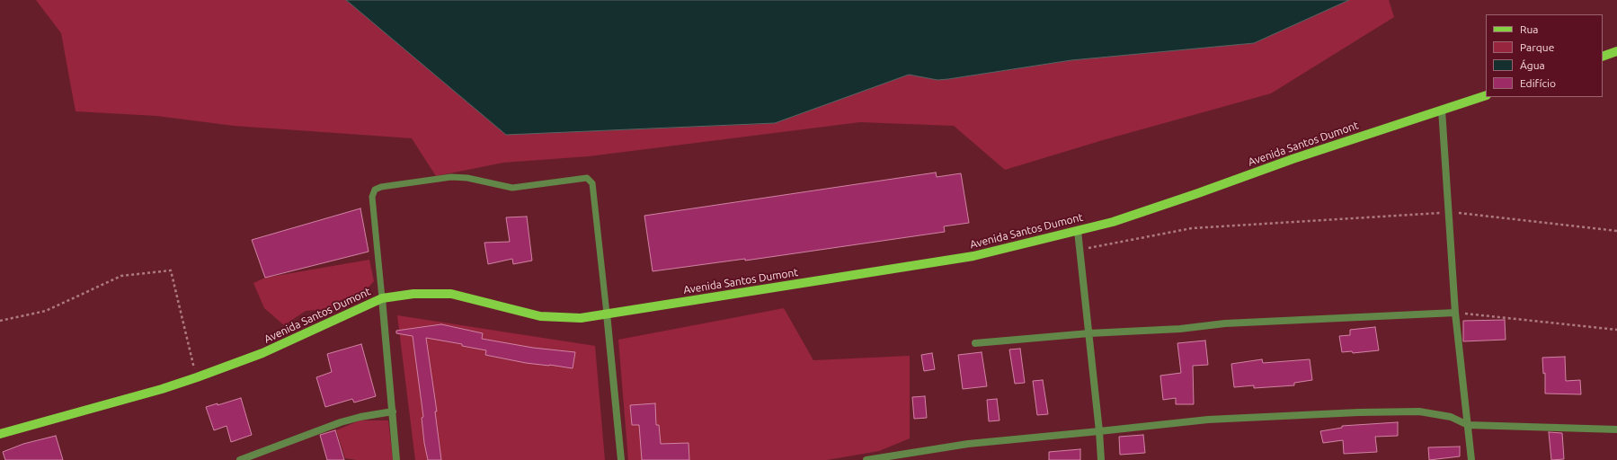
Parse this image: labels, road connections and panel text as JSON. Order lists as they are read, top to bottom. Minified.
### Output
{"streets":{"main road":["Avenida Santos Dumont"]},"legend":["Rua","Parque","Água","Edifício"]}
